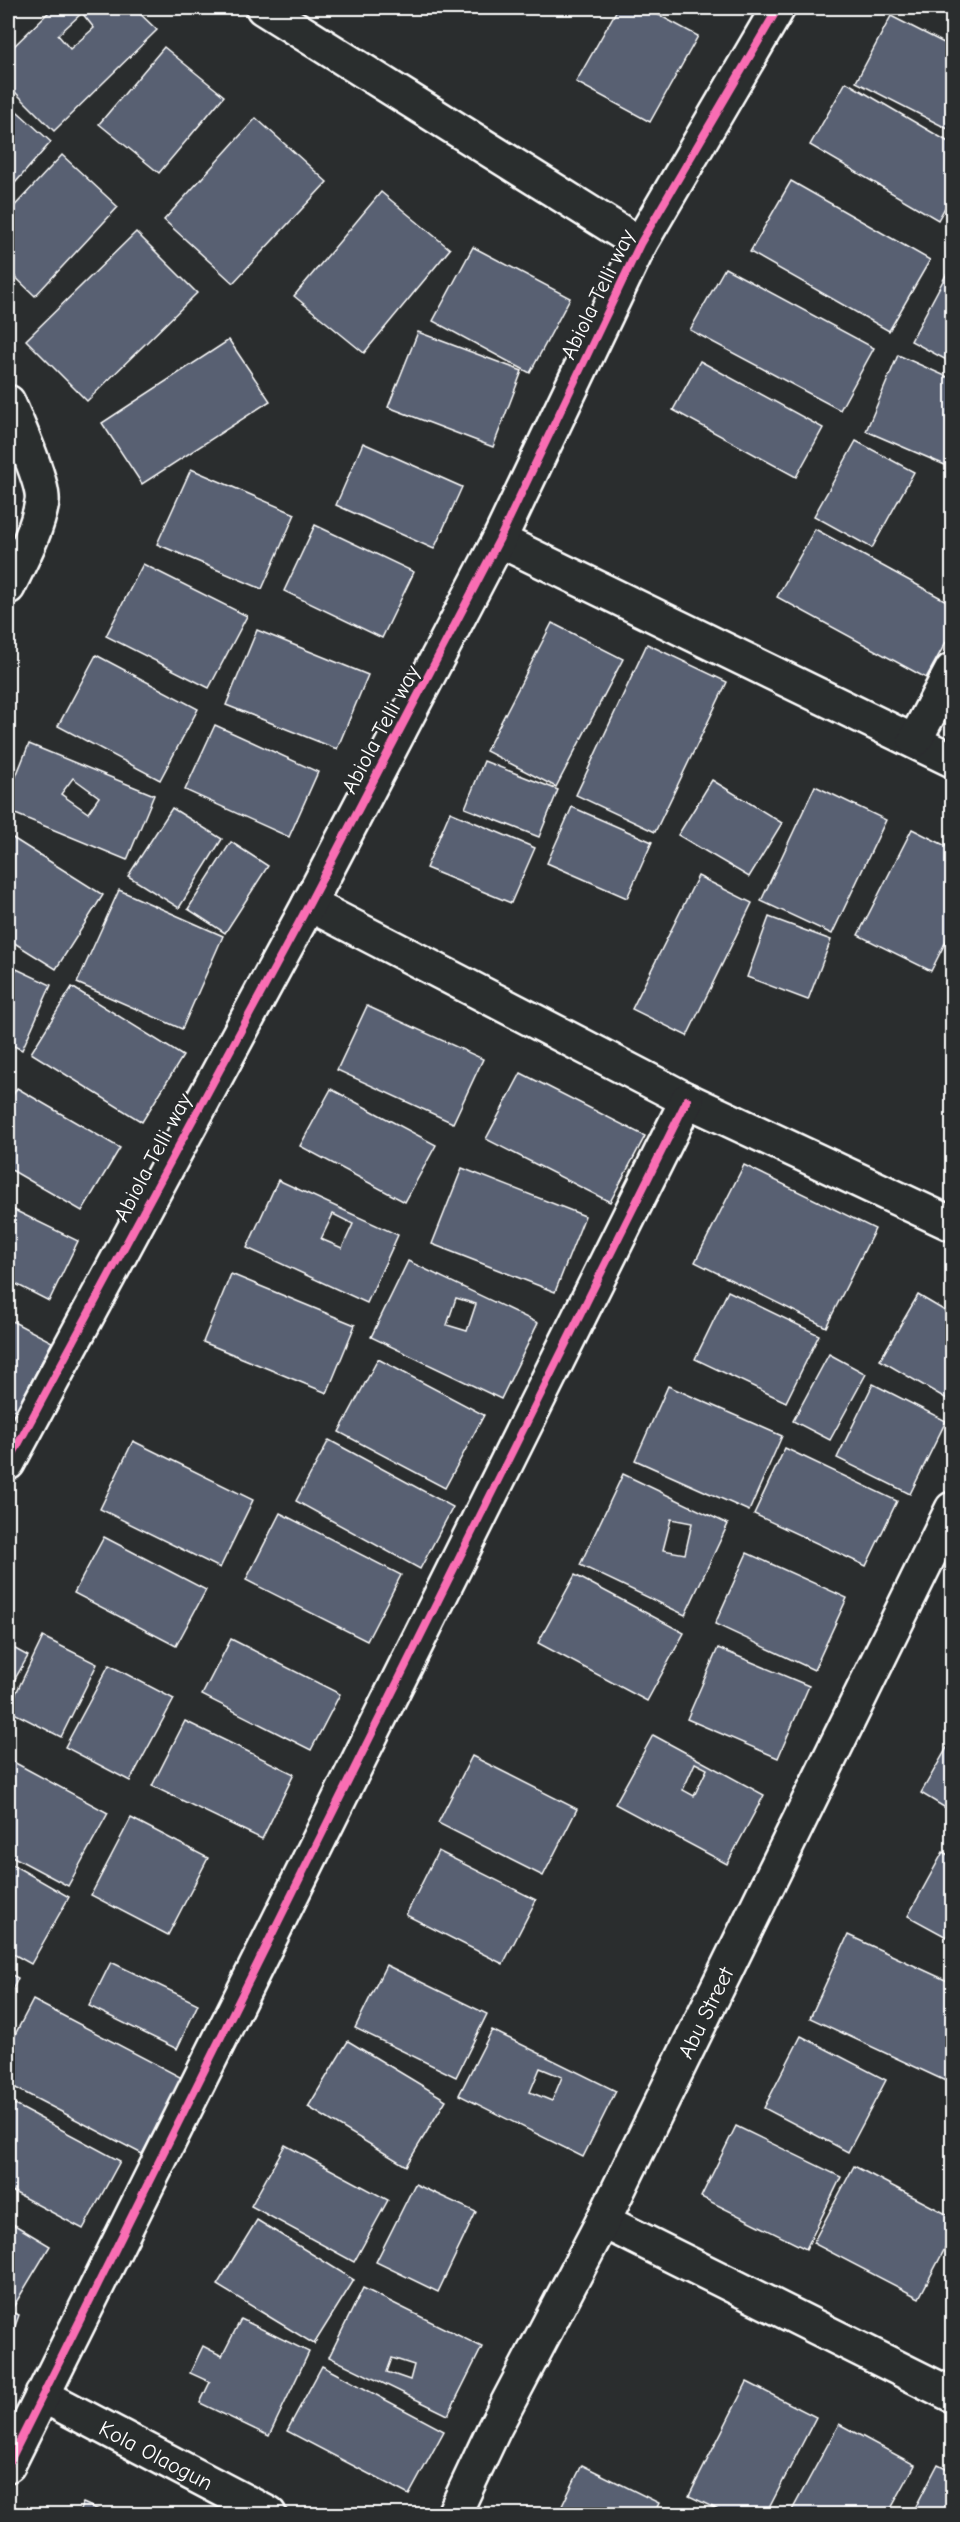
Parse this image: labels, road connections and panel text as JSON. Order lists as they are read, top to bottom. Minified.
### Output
{"streets":{"street":["Abiola Telli way","Abu Street","Kola Olaogun"]}}
